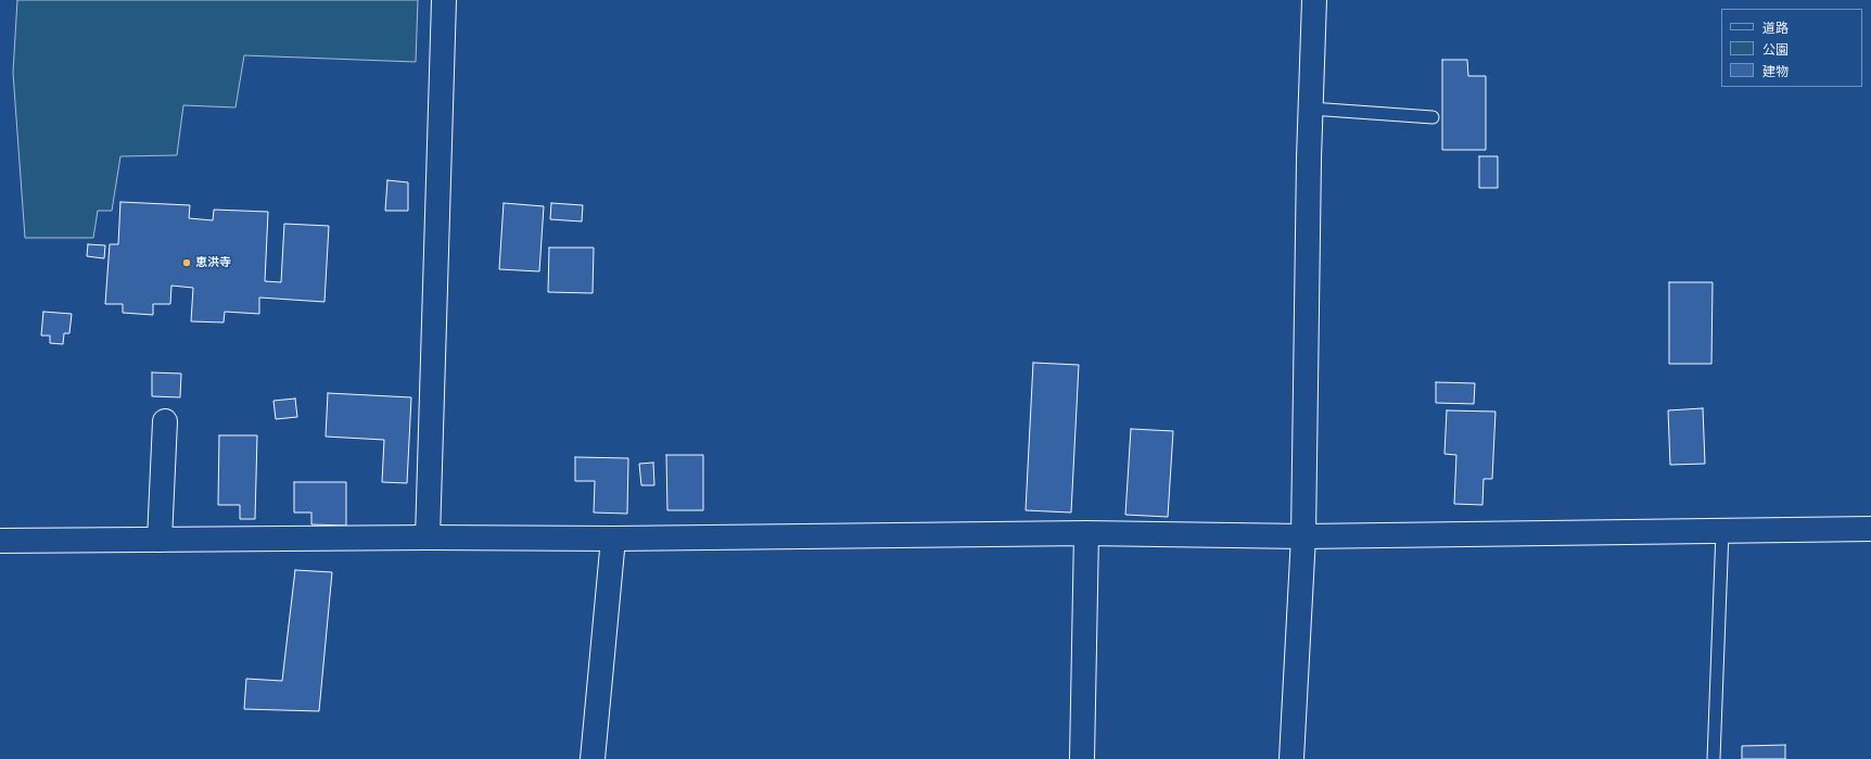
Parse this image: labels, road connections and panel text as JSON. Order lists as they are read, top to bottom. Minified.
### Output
{"places":["恵洪寺"],"legend":["道路","公園","建物"]}
